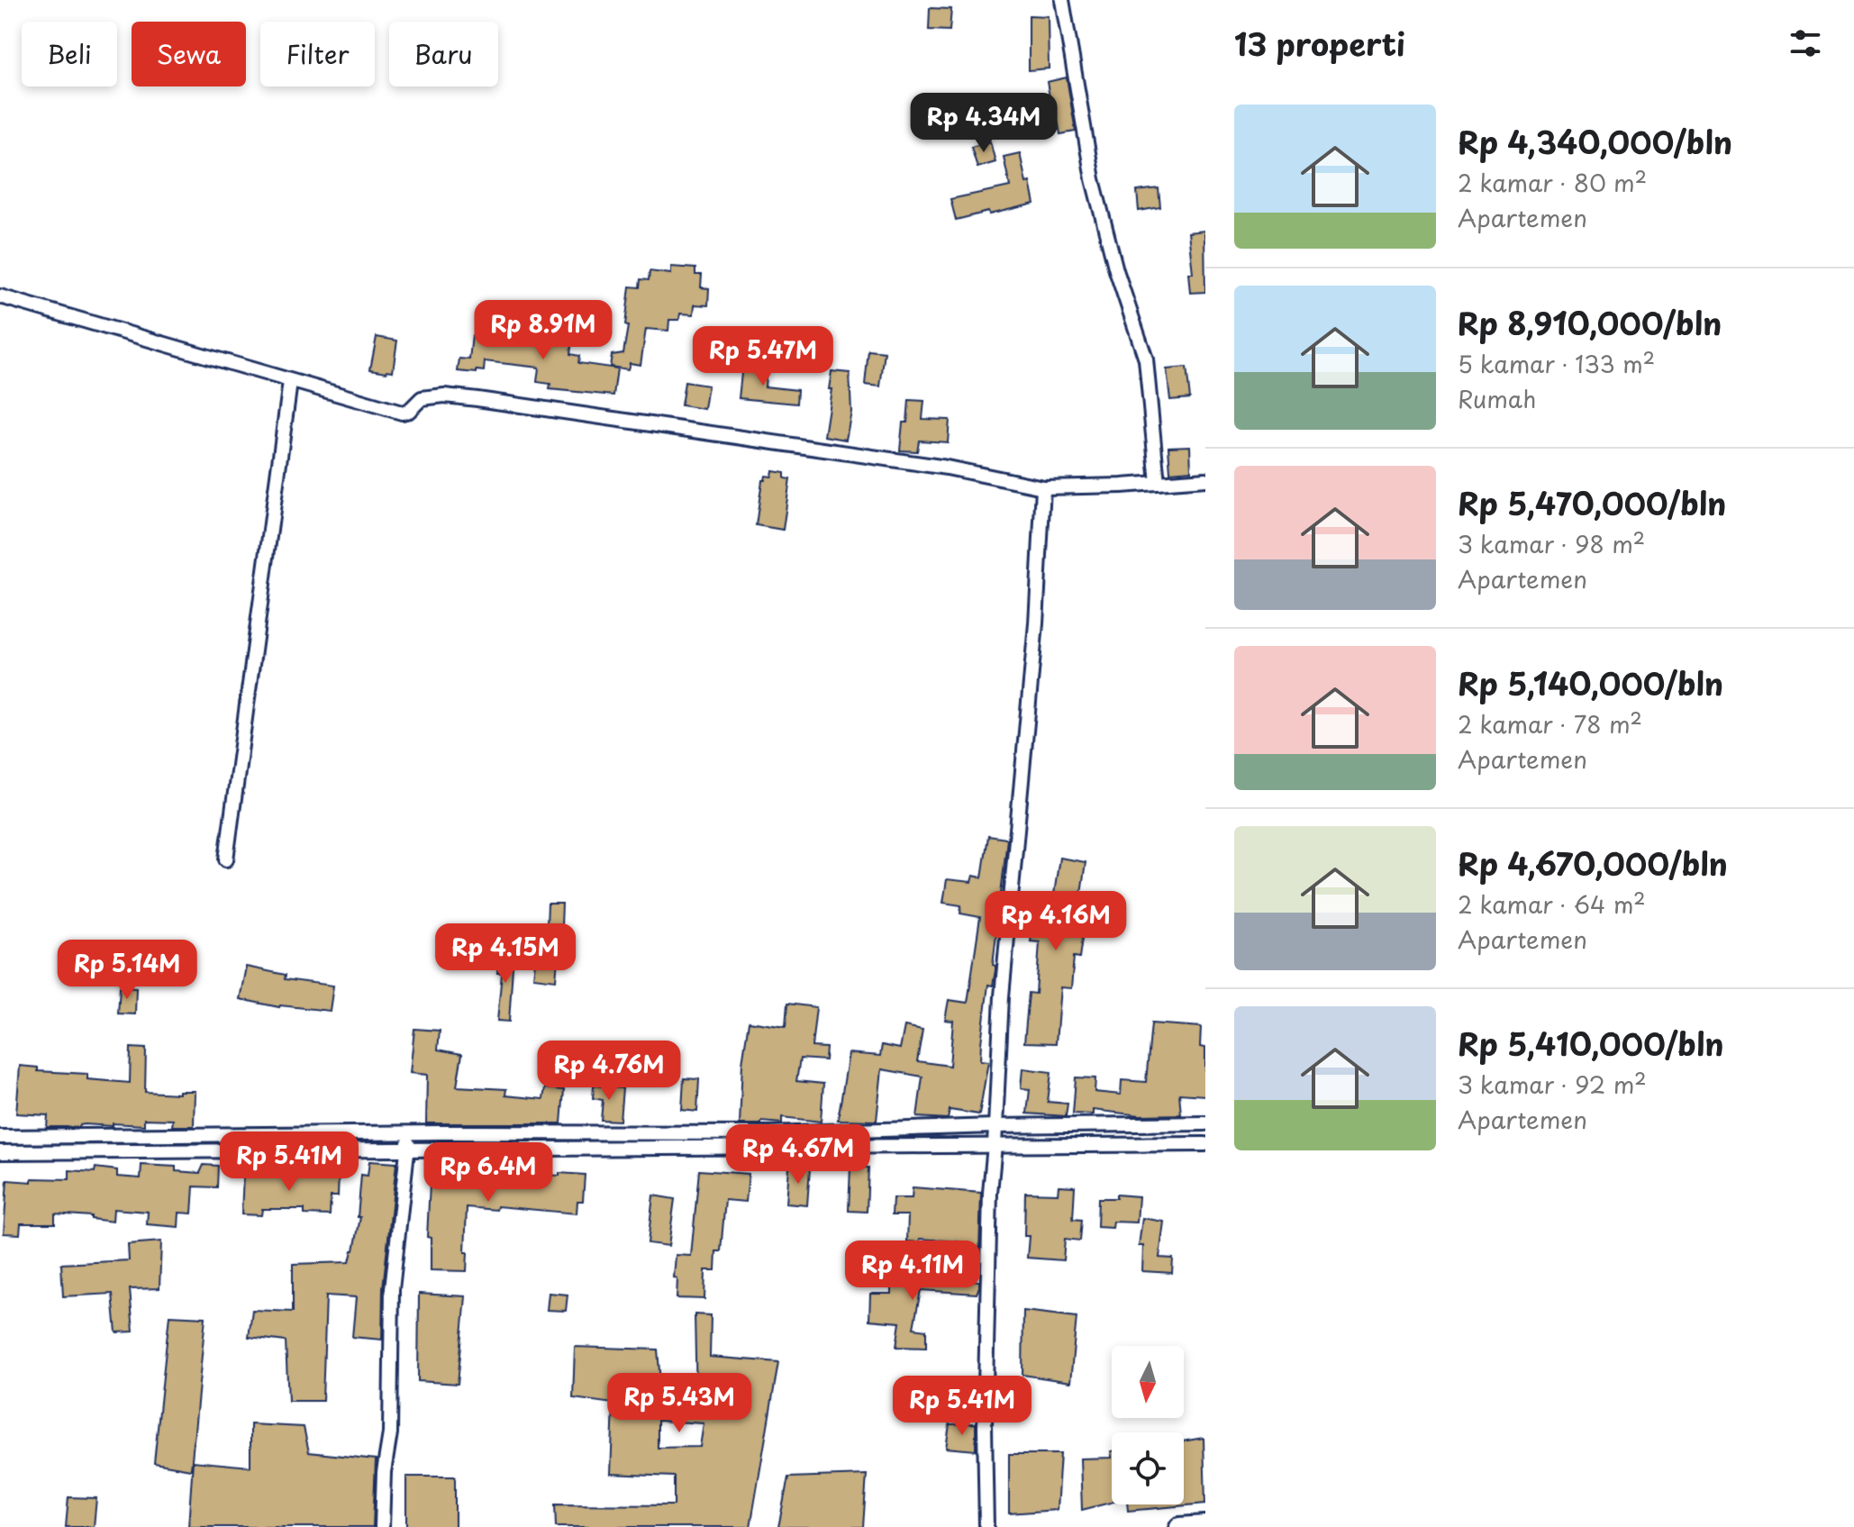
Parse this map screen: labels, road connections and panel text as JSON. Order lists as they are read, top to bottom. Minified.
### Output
{"north":"bottom","page":{"heading":"13 properti","chip":["Beli","Sewa","Filter","Baru"],"list":[{"name":"Rp 4,340,000/bln","note":"2 kamar · 80 m² · Apartemen"},{"name":"Rp 8,910,000/bln","note":"5 kamar · 133 m² · Rumah"},{"name":"Rp 5,470,000/bln","note":"3 kamar · 98 m² · Apartemen"},{"name":"Rp 5,140,000/bln","note":"2 kamar · 78 m² · Apartemen"},{"name":"Rp 4,670,000/bln","note":"2 kamar · 64 m² · Apartemen"},{"name":"Rp 5,410,000/bln","note":"3 kamar · 92 m² · Apartemen"}],"price":["Rp 4.34M","Rp 8.91M","Rp 5.47M","Rp 4.16M","Rp 4.15M","Rp 5.14M","Rp 4.76M","Rp 4.67M","Rp 5.41M","Rp 6.4M","Rp 4.11M","Rp 5.43M","Rp 5.41M"]}}
